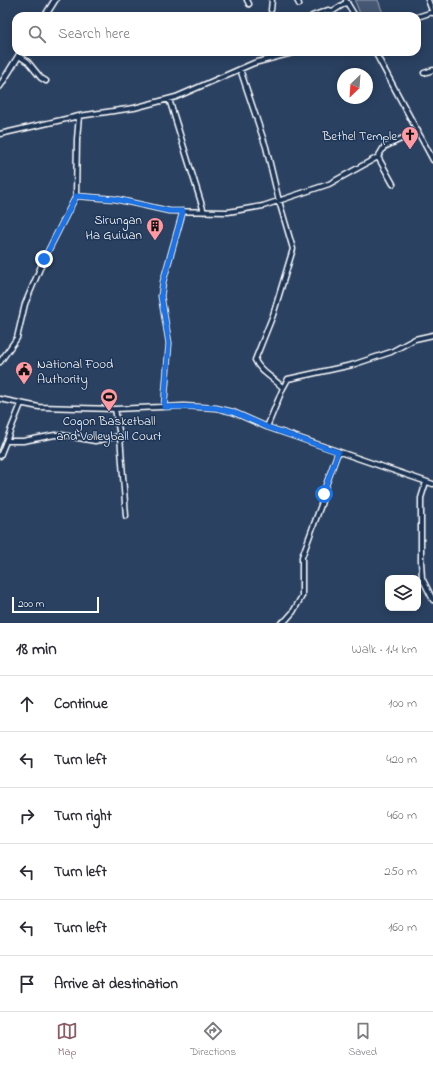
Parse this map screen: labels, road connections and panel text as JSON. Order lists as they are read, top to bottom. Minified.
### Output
{"places":{"church":["Bethel Temple"],"building":["Sirungan Ha Guiuan"],"public building":["National Food Authority"],"sports":["Cogon Basketball and Volleyball Court"]},"scale_bar":"200 m","north":"bottom left","page":{"search":"Search here","scale":"200 m","heading":["18 min","Walk · 1.4 km"],"list":[["Continue","100 m"],["Turn left","420 m"],["Turn right","460 m"],["Turn left","250 m"],["Turn left","160 m"],"Arrive at destination"],"nav":["Map","Directions","Saved"]}}
